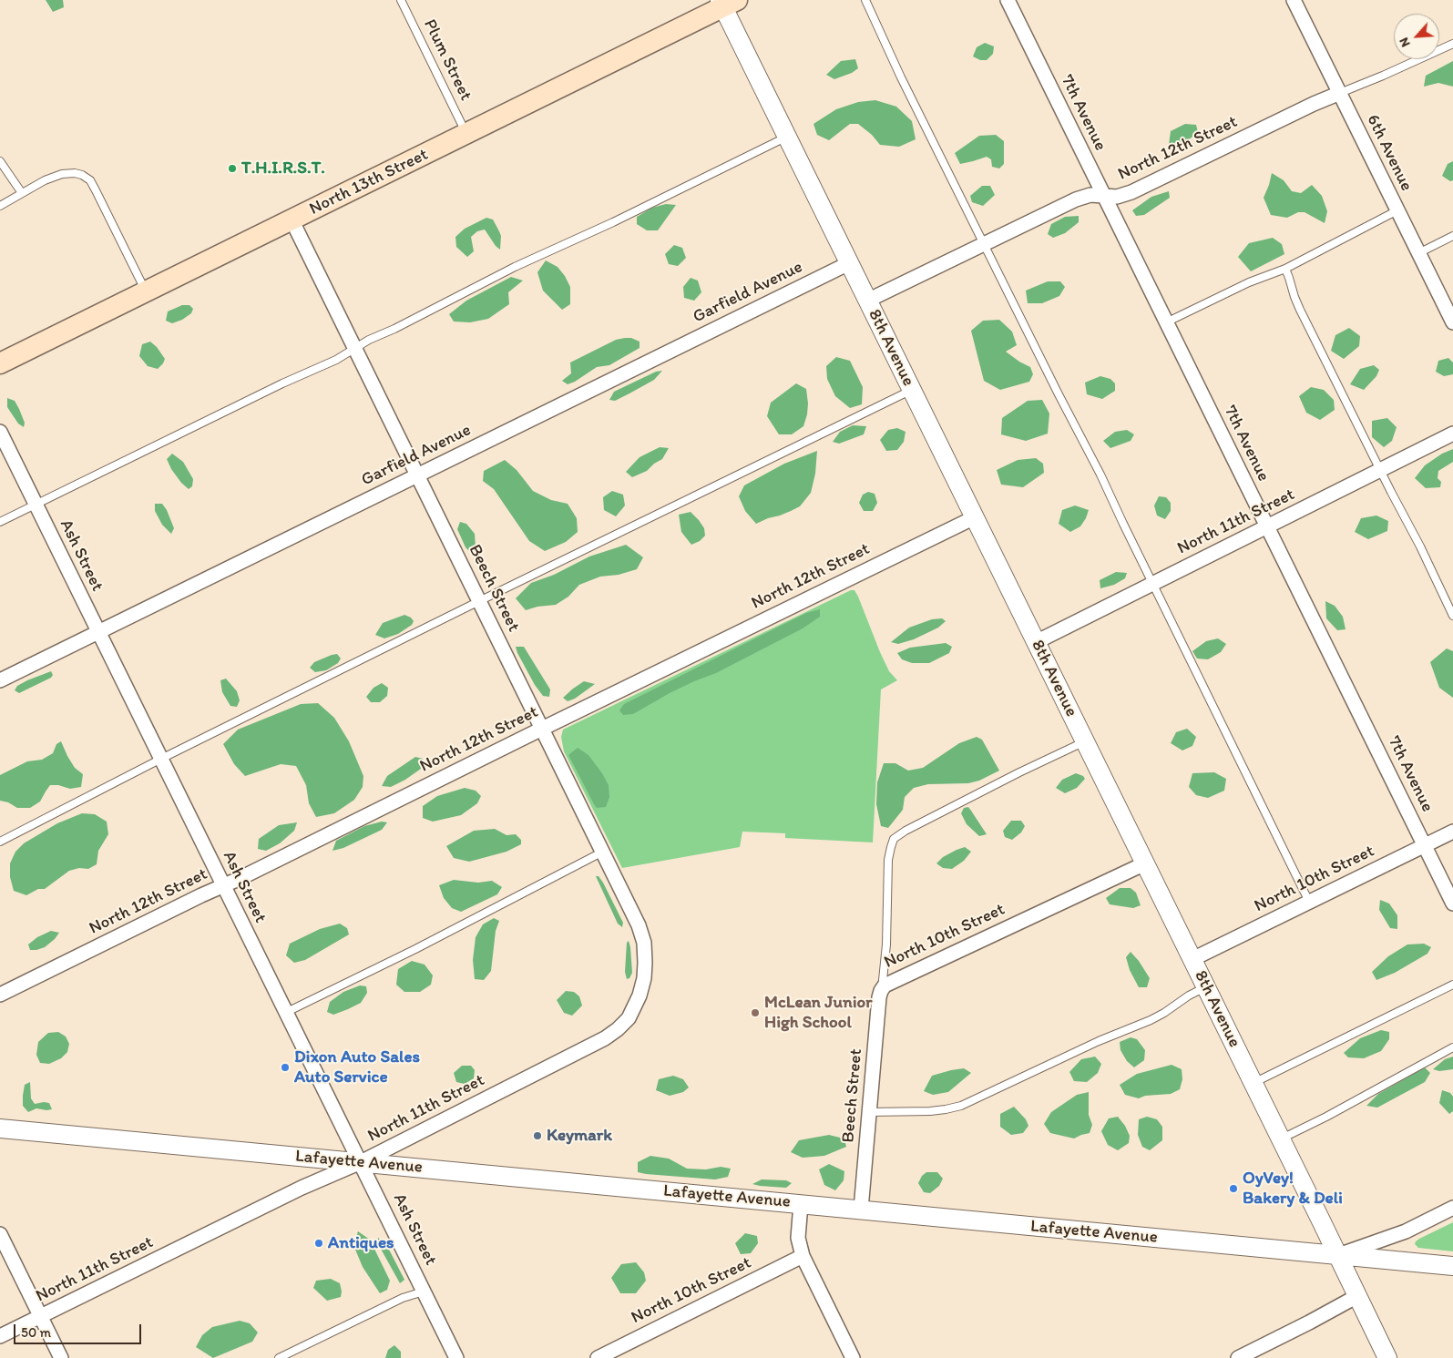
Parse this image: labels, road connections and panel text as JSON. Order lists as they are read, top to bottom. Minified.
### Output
{"streets":{"main road":["North 13th Street"],"street":["7th Avenue","North 12th Street","6th Avenue","Garfield Avenue","8th Avenue","North 11th Street","Ash Street","Beech Street","North 10th Street","Lafayette Avenue"],"lane":["Plum Street"]},"crossings":[["Plum Street","North 13th Street"],["7th Avenue","North 12th Street"],["7th Avenue","North 11th Street"],["7th Avenue","North 10th Street"],["North 12th Street","6th Avenue"],["North 12th Street","8th Avenue"],["North 12th Street","Ash Street"],["North 12th Street","Beech Street"],["North 13th Street","8th Avenue"],["North 13th Street","Beech Street"],["Garfield Avenue","8th Avenue"],["Garfield Avenue","Ash Street"],["Garfield Avenue","Beech Street"],["8th Avenue","North 11th Street"],["8th Avenue","North 10th Street"],["8th Avenue","Lafayette Avenue"],["North 11th Street","Ash Street"],["North 11th Street","Beech Street"],["North 11th Street","Lafayette Avenue"],["Ash Street","Lafayette Avenue"],["Beech Street","North 10th Street"],["Beech Street","Lafayette Avenue"]],"places":["T.H.I.R.S.T.","McLean Junior High School","Dixon Auto Sales Auto Service","Keymark","OyVey! Bakery & Deli","Antiques"],"scale_bar":"50 m","north":"bottom left"}
